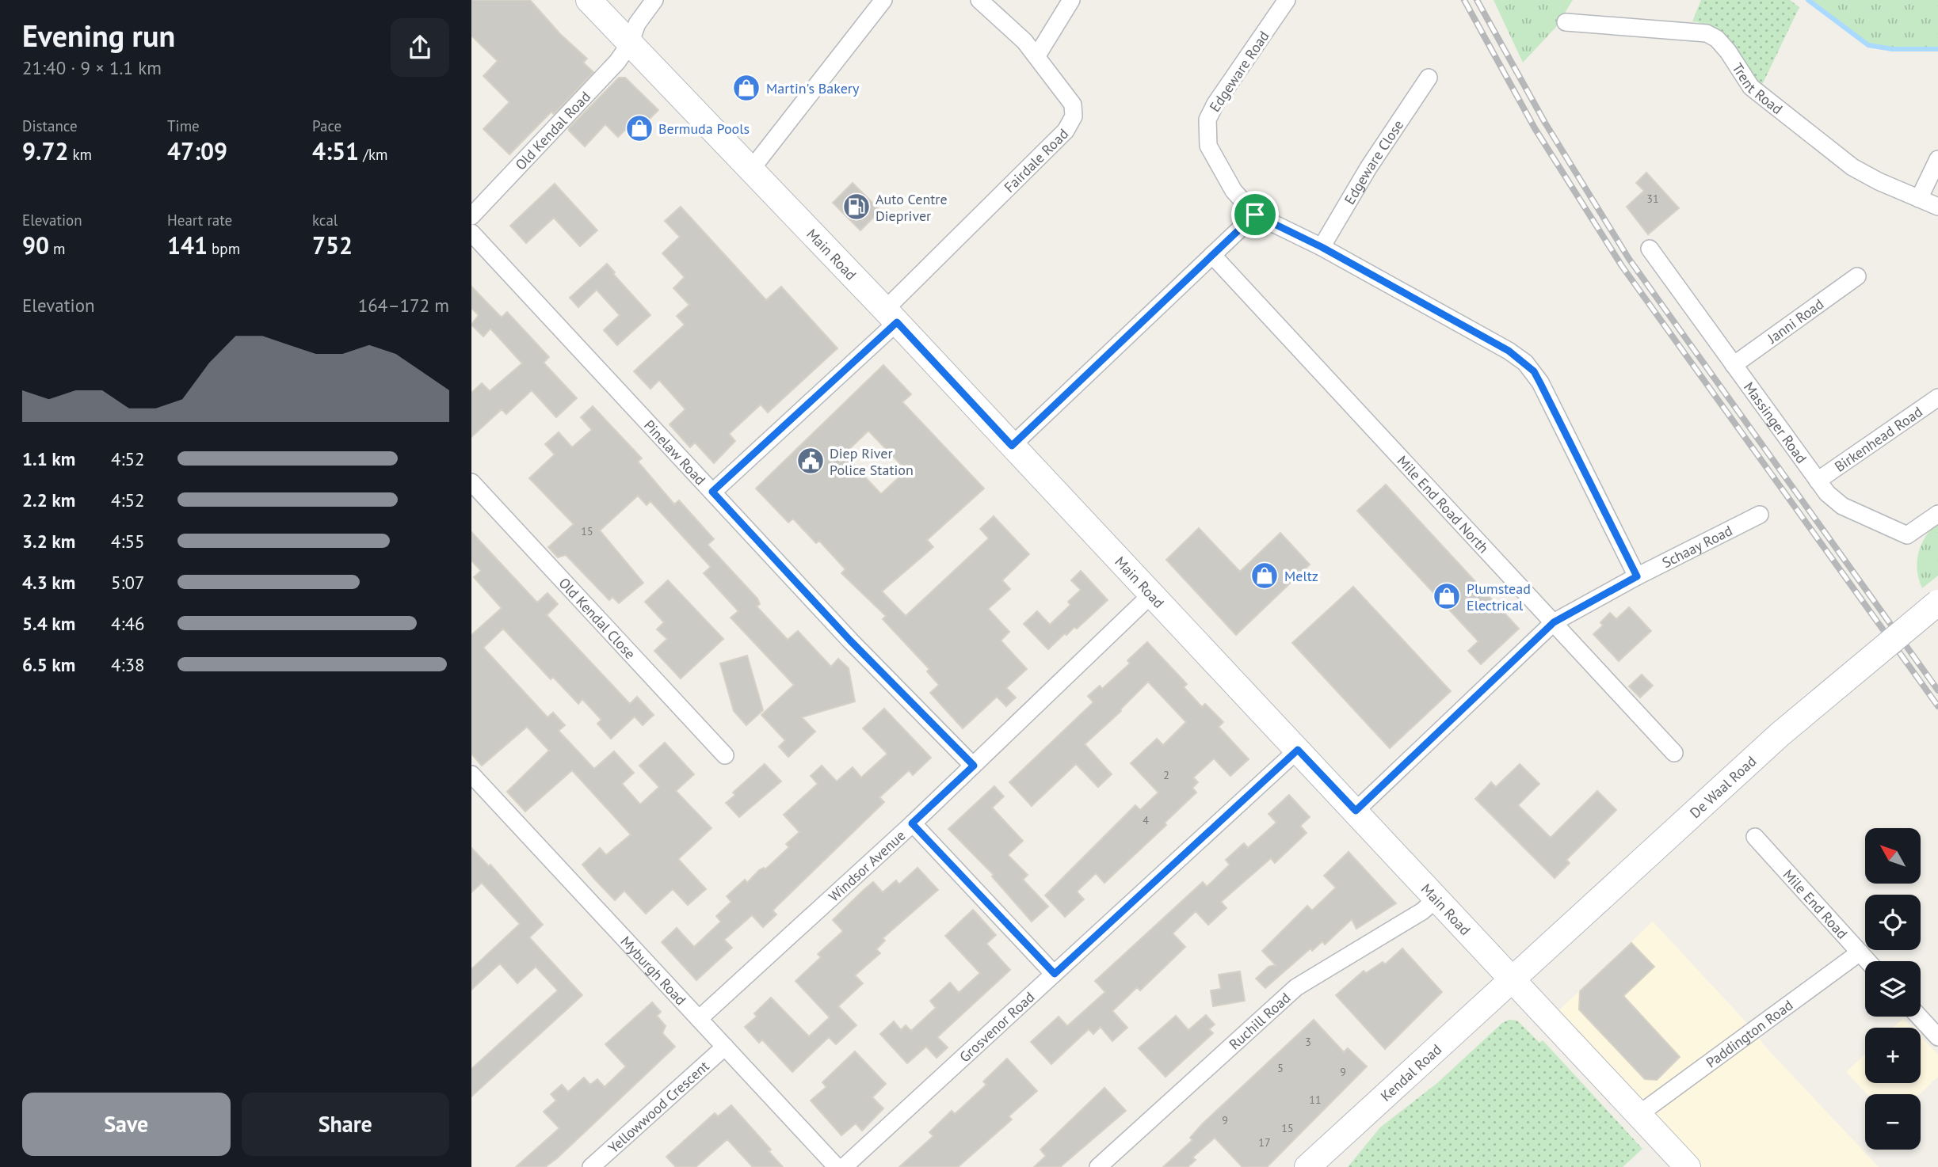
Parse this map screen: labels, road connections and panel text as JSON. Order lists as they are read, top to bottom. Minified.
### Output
{"streets":{"main road":["Main Road","De Waal Road","Kendal Road"],"street":["Edgeware Road","Trent Road","Old Kendal Road","Fairdale Road","Edgeware Close","Janni Road","Massinger Road","Birkenhead Road","Pinelaw Road","Mile End Road North","Schaay Road","Old Kendal Close","Windsor Avenue","Mile End Road","Myburgh Road","Ruchill Road","Grosvenor Road","Paddington Road","Yellowwood Crescent"]},"crossings":[["Edgeware Road","Edgeware Close"],["Edgeware Road","Schaay Road"],["Old Kendal Road","Main Road"],["Fairdale Road","Main Road"],["Fairdale Road","Pinelaw Road"],["Main Road","Schaay Road"],["Main Road","De Waal Road"],["Main Road","Windsor Avenue"],["Main Road","Ruchill Road"],["Main Road","Grosvenor Road"],["Main Road","Paddington Road"],["Main Road","Kendal Road"],["Janni Road","Massinger Road"],["Massinger Road","Birkenhead Road"],["Pinelaw Road","Windsor Avenue"],["Mile End Road North","Schaay Road"],["De Waal Road","Kendal Road"],["Windsor Avenue","Myburgh Road"],["Mile End Road","Paddington Road"],["Myburgh Road","Grosvenor Road"],["Myburgh Road","Yellowwood Crescent"]],"places":{"shop":["Martin's Bakery","Bermuda Pools","Meltz","Plumstead Electrical"],"fuel station":["Auto Centre Diepriver"],"public building":["Diep River Police Station"]},"house_numbers":["31","15","2","4","3","5","9","11","9","15","17"],"north":"top left","page":{"heading":["Evening run","21:40 · 9 × 1.1 km"],"stats":[["Distance","9.72 km"],["Time","47:09"],["Pace","4:51 /km"],["Elevation","90 m"],["Heart rate","141 bpm"],["kcal","752"]],"chart":["Elevation","164–172 m"],"list":[{"name":"1.1 km","note":"4:52"},{"name":"2.2 km","note":"4:52"},{"name":"3.2 km","note":"4:55"},{"name":"4.3 km","note":"5:07"},{"name":"5.4 km","note":"4:46"},{"name":"6.5 km","note":"4:38"}],"map_buttons":["+","−"],"buttons":["Save","Share"]}}
